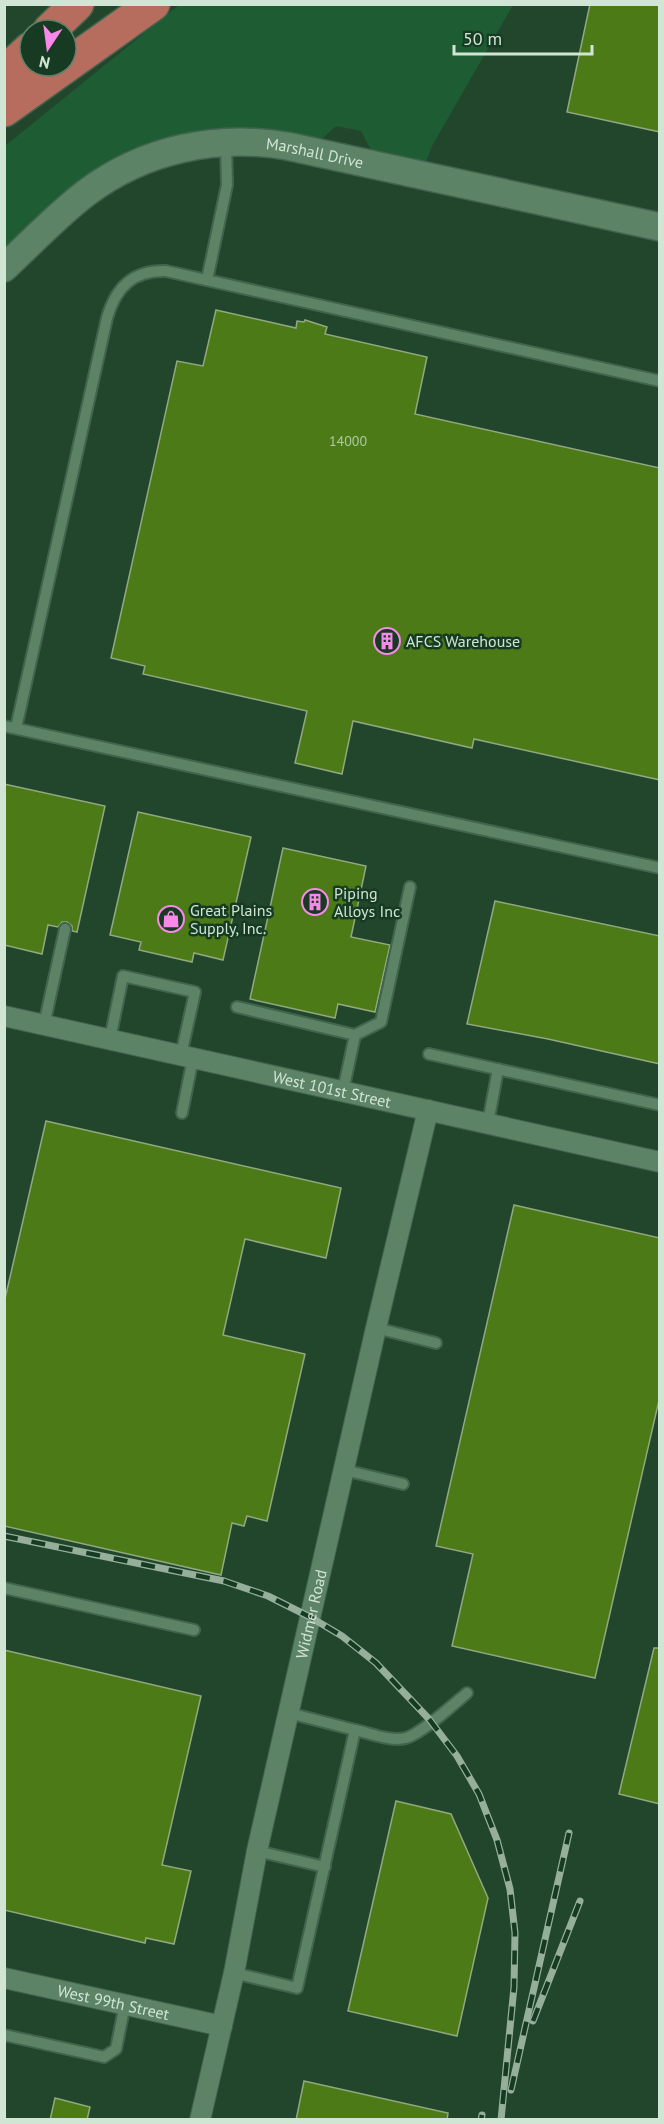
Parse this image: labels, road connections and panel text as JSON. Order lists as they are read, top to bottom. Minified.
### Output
{"streets":{"street":["Marshall Drive","West 101st Street","Widmer Road","West 99th Street"]},"crossings":[["West 101st Street","Widmer Road"],["Widmer Road","West 99th Street"]],"places":{"building":["AFCS Warehouse","Piping Alloys Inc"],"shop":["Great Plains Supply, Inc."]},"house_numbers":["14000"],"scale_bar":"50 m","north":"bottom"}
